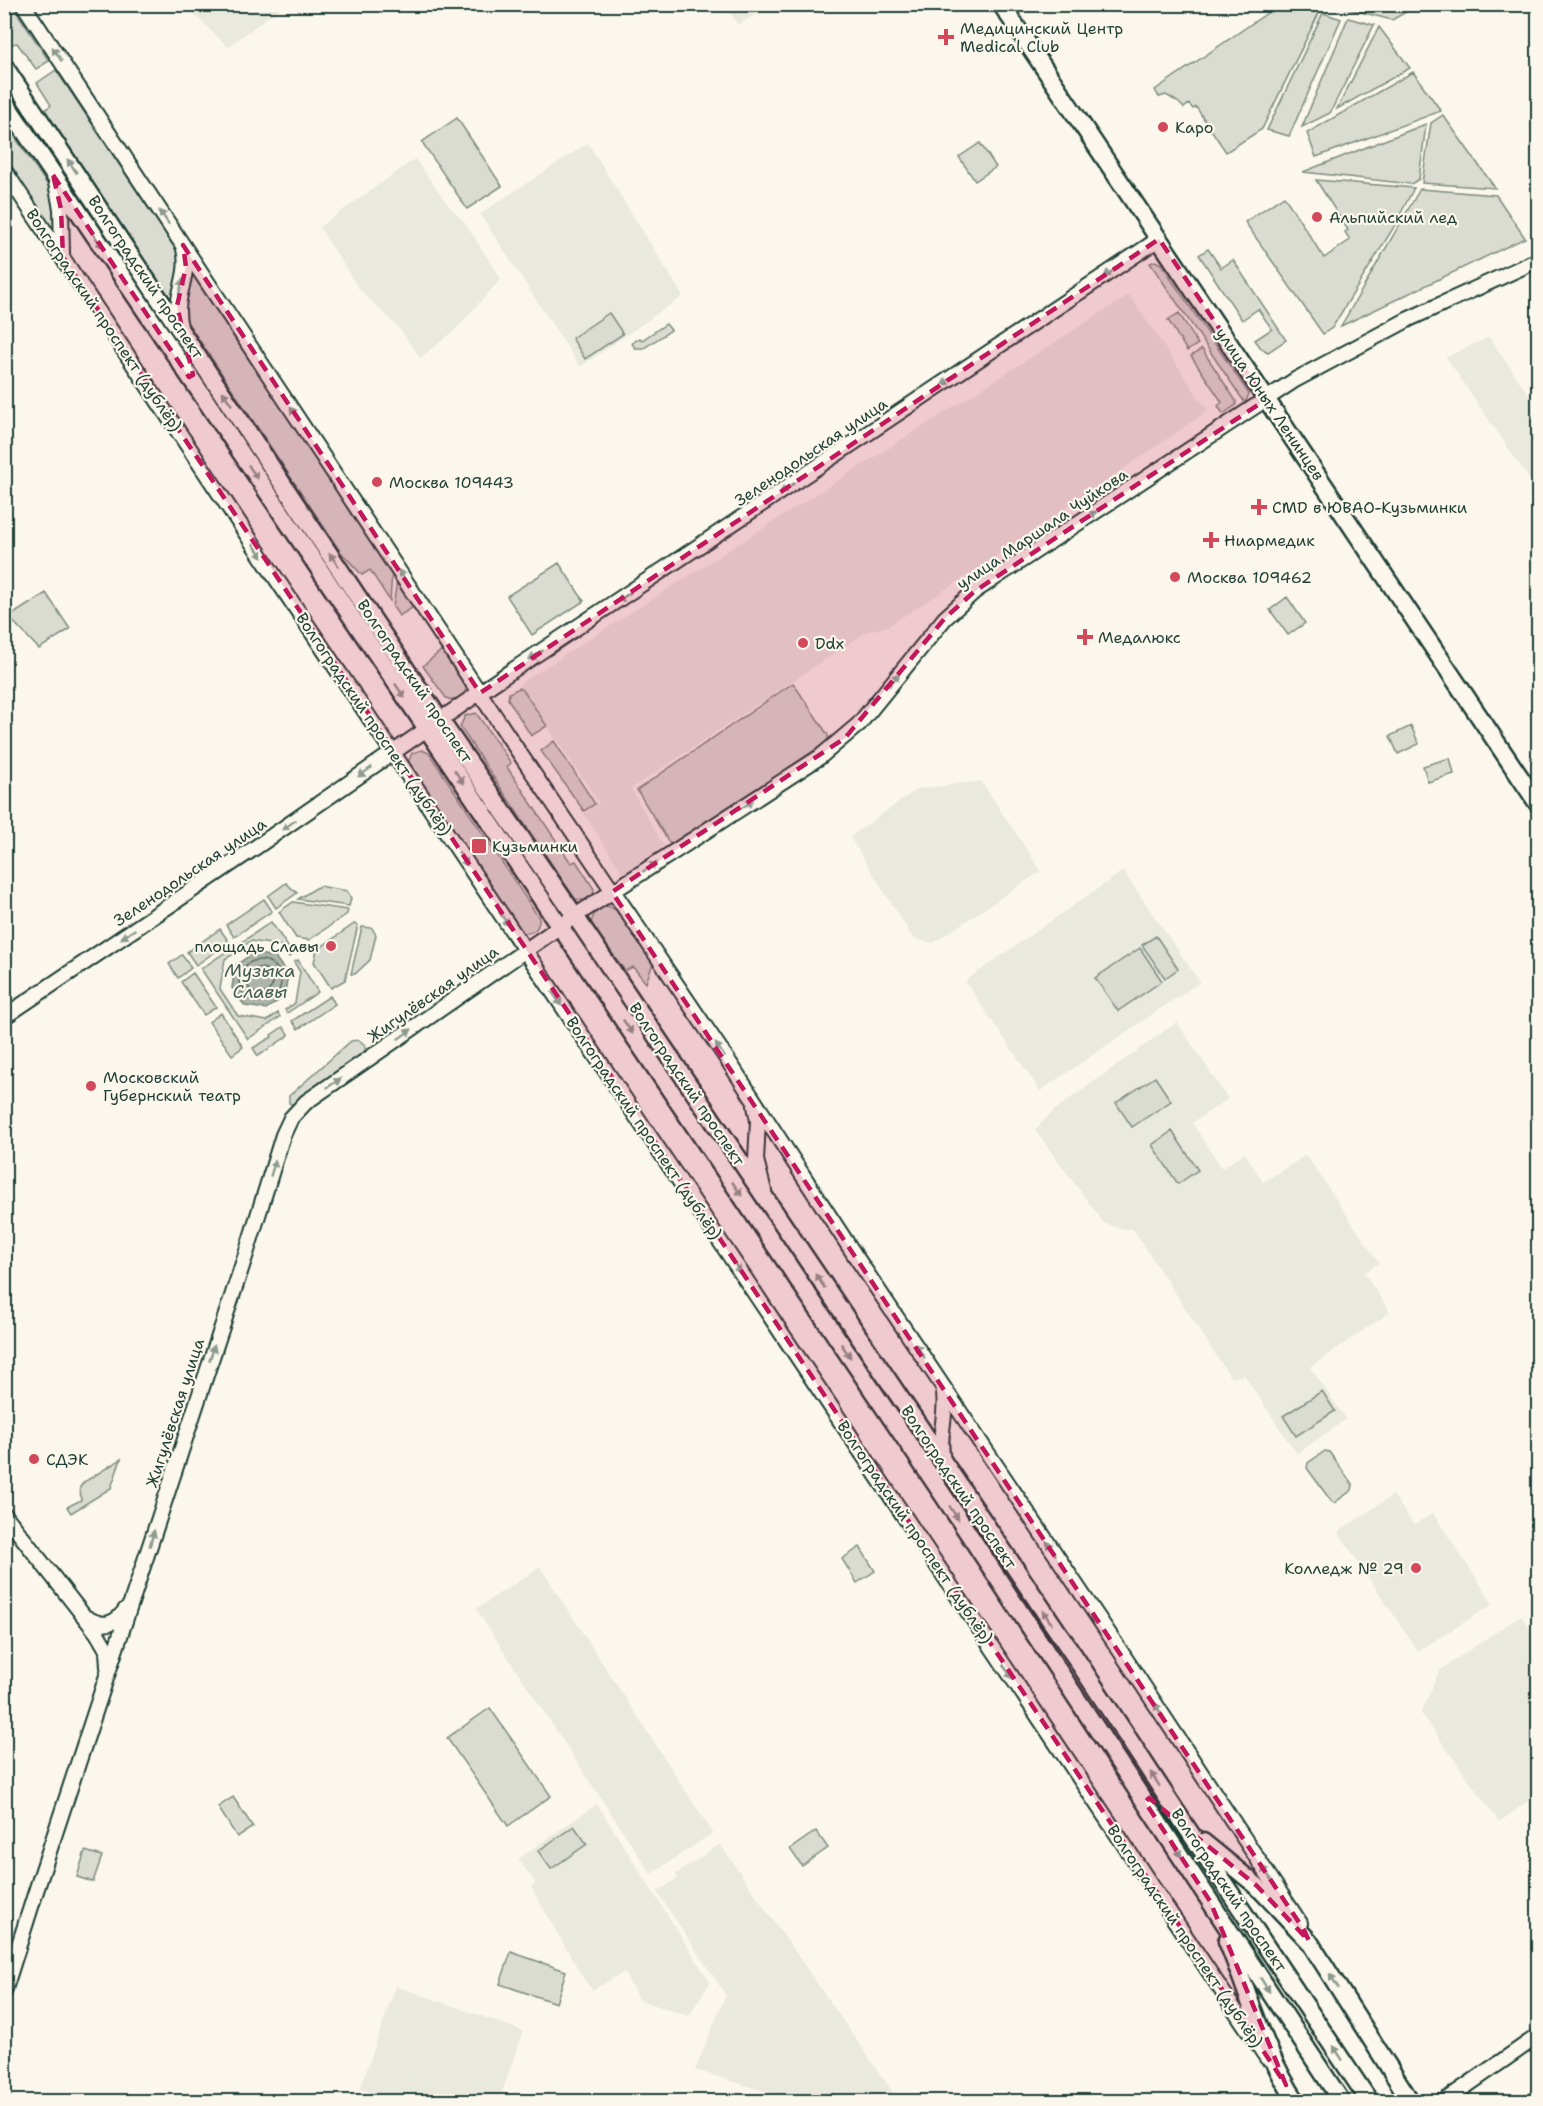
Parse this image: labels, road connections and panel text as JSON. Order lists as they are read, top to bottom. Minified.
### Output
{"streets":{"main road":["Волгоградский проспект","Волгоградский проспект (дублёр)","улица Юных Ленинцев"],"street":["Зеленодольская улица","улица Маршала Чуйкова","Жигулёвская улица"]},"crossings":[["Волгоградский проспект","Волгоградский проспект (дублёр)"],["Волгоградский проспект","Зеленодольская улица"],["Волгоградский проспект","улица Маршала Чуйкова"],["Волгоградский проспект","Жигулёвская улица"],["Волгоградский проспект (дублёр)","Зеленодольская улица"],["Волгоградский проспект (дублёр)","Жигулёвская улица"],["улица Юных Ленинцев","Зеленодольская улица"],["улица Юных Ленинцев","улица Маршала Чуйкова"],["улица Маршала Чуйкова","Жигулёвская улица"]],"one_way":["Зеленодольская улица","улица Маршала Чуйкова","Жигулёвская улица"],"water":["Музыка Славы"],"places":{"health":["Медицинский Центр Medical Club","CMD в ЮВАО-Кузьминки","Ниармедик","Медалюкс"],"other":["Kapo","Альпийский лед","Москва 109443","Москва 109462","Ddx","площадь Славы","Московский Губернский театр","СДЭК","Колледж № 29"],"transit":["Кузьминки"]}}
